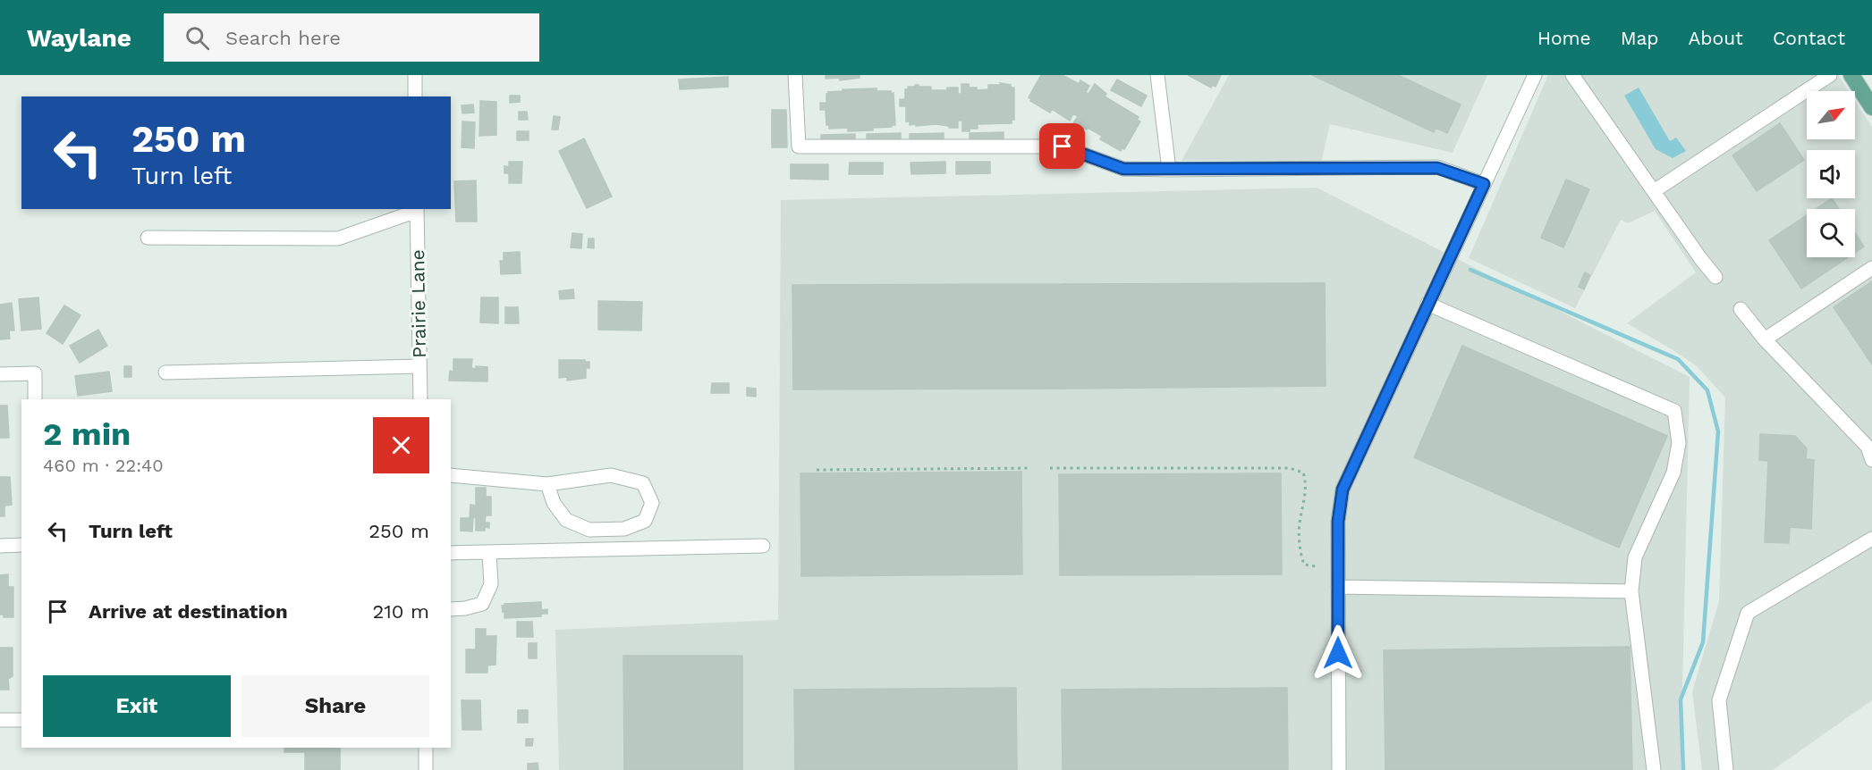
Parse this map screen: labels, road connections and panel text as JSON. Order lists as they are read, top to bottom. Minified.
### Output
{"streets":{"street":["Prairie Lane"]},"north":"top right","page":{"header":"Waylane","search":"Search here","nav":["Home","Map","About","Contact"],"turn":["250 m","Turn left"],"heading":["2 min","460 m · 22:40"],"list":[{"name":"Turn left","value":"250 m"},{"name":"Arrive at destination","value":"210 m"}],"buttons":["Exit","Share"]}}
